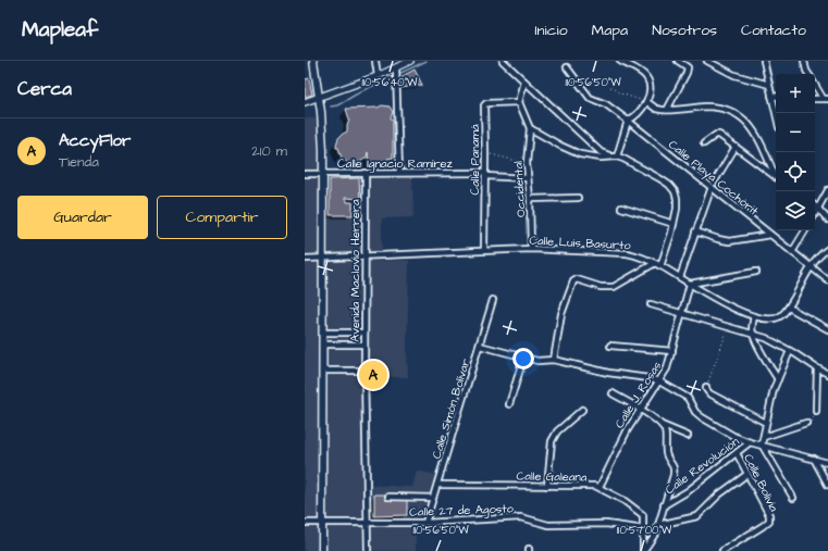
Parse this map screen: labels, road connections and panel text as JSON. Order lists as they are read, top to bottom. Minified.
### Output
{"streets":{"street":["Calle Panamá","Calle Ignacio Ramírez","Calle Playa Cochórit","Occidental","Calle Luis Basurto","Avenida Maclovio Herrera","Calle J. Rosas","Calle Simón Bolívar","Calle Revolución","Calle Galeana","Calle Bolivia","Calle 27 de Agosto"]},"crossings":[["Calle Panamá","Calle Ignacio Ramírez"],["Calle Panamá","Calle Luis Basurto"],["Calle Ignacio Ramírez","Occidental"],["Calle Ignacio Ramírez","Avenida Maclovio Herrera"],["Calle Playa Cochórit","Calle Luis Basurto"],["Occidental","Calle Luis Basurto"],["Calle Luis Basurto","Avenida Maclovio Herrera"],["Calle Luis Basurto","Calle J. Rosas"],["Avenida Maclovio Herrera","Calle 27 de Agosto"],["Calle J. Rosas","Calle Galeana"],["Calle Simón Bolívar","Calle Galeana"],["Calle Simón Bolívar","Calle 27 de Agosto"],["Calle Revolución","Calle Galeana"],["Calle Revolución","Calle Bolivia"],["Calle Revolución","Calle 27 de Agosto"],["Calle Galeana","Calle 27 de Agosto"]],"page":{"header":"Mapleaf","nav":["Inicio","Mapa","Nosotros","Contacto"],"heading":"Cerca","map_buttons":["+","−"],"list":[{"mark":"A","name":"AccyFlor","note":"Tienda","value":"210 m"}],"buttons":["Guardar","Compartir"],"pins":"A"},"coordinates":["110°56'40\"W","110°56'50\"W","110°57'00\"W"]}
